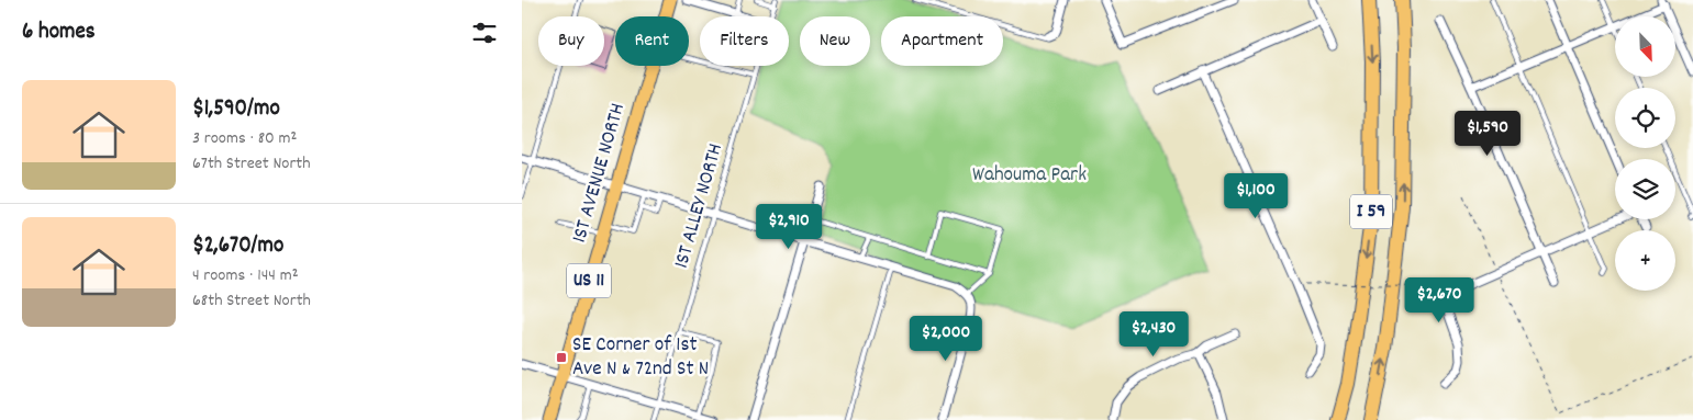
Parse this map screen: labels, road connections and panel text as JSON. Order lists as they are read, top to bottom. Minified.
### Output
{"streets":{"highway":["I 59"],"main road":["1ST AVENUE NORTH","US 11"],"lane":["1ST ALLEY NORTH"]},"parks":["Wahouma Park"],"places":{"transit":["SE Corner of 1st Ave N & 72nd St N"]},"north":"bottom right","page":{"heading":"6 homes","map_buttons":"+","chip":["Buy","Rent","Filters","New","Apartment"],"list":[{"name":"$1,590/mo","note":"3 rooms · 80 m² · 67th Street North"},{"name":"$2,670/mo","note":"4 rooms · 144 m² · 68th Street North"}],"price":["$1,590","$1,100","$2,910","$2,670","$2,430","$2,000"]}}
